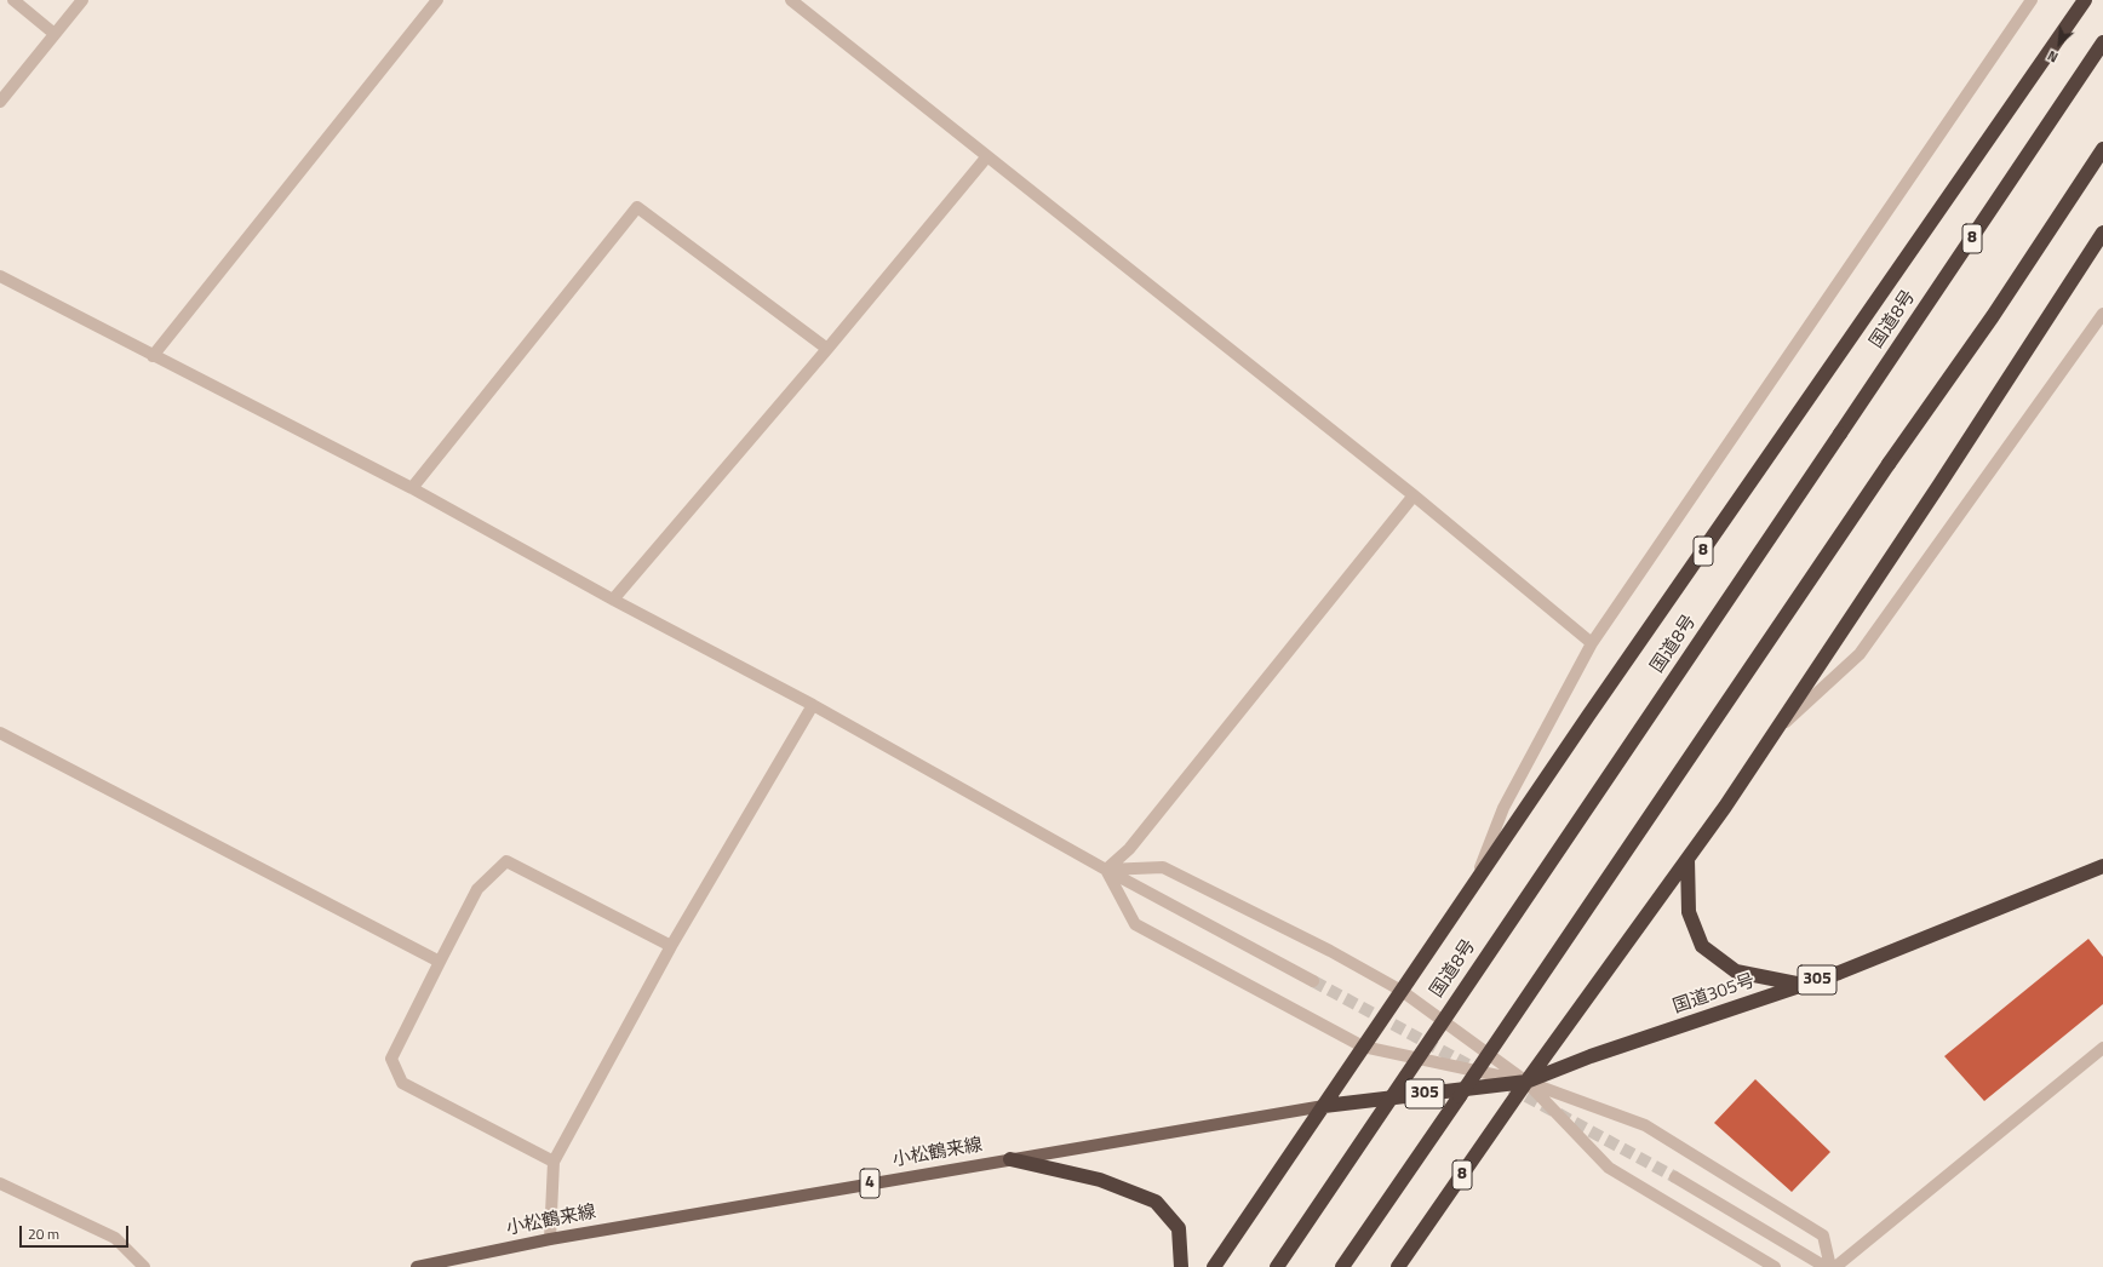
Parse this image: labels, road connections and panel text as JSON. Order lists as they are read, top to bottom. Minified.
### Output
{"streets":{"highway":["8","国道8号","305","国道305号"],"main road":["小松鶴来線","4"]},"crossings":[["8","国道305号"],["8","小松鶴来線"],["国道305号","小松鶴来線"]],"scale_bar":"20 m","north":"bottom left"}
